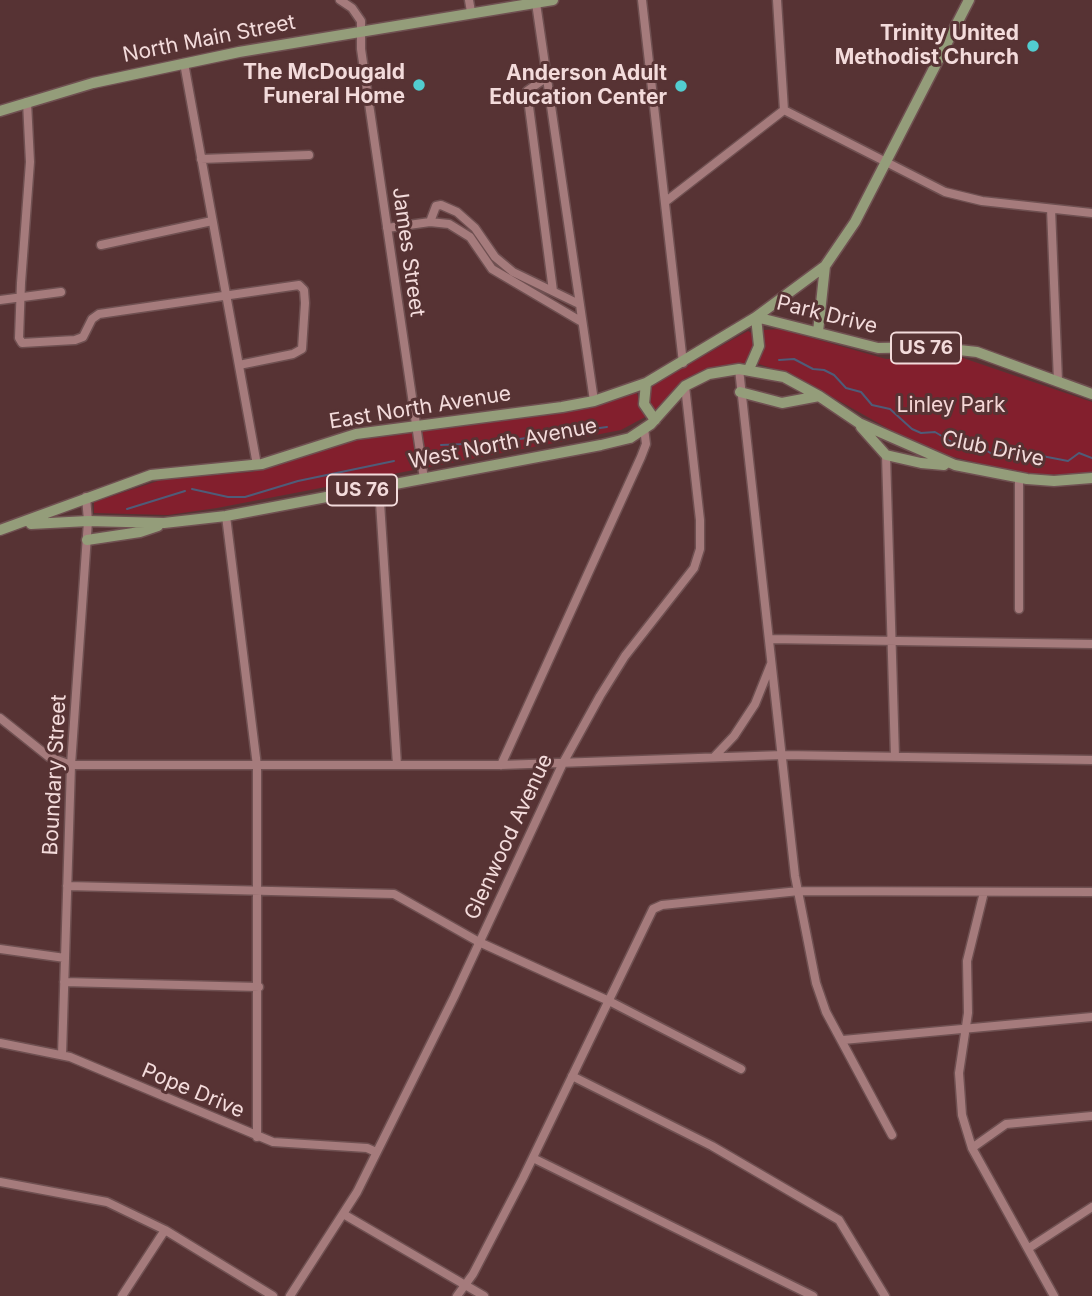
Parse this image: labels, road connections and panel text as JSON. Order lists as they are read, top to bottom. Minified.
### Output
{"streets":{"main road":["North Main Street","Park Drive","US 76","East North Avenue","West North Avenue","Club Drive"],"street":["James Street","Boundary Street","Glenwood Avenue","Pope Drive"]},"crossings":[["North Main Street","James Street"],["James Street","East North Avenue"],["James Street","West North Avenue"],["Park Drive","US 76"],["US 76","East North Avenue"],["US 76","West North Avenue"],["US 76","Club Drive"],["US 76","Glenwood Avenue"],["East North Avenue","West North Avenue"],["East North Avenue","Boundary Street"],["West North Avenue","Boundary Street"],["West North Avenue","Glenwood Avenue"],["Boundary Street","Pope Drive"],["Glenwood Avenue","Pope Drive"]],"parks":["Linley Park"],"places":["Trinity United Methodist Church","The McDougald Funeral Home","Anderson Adult Education Center"]}
